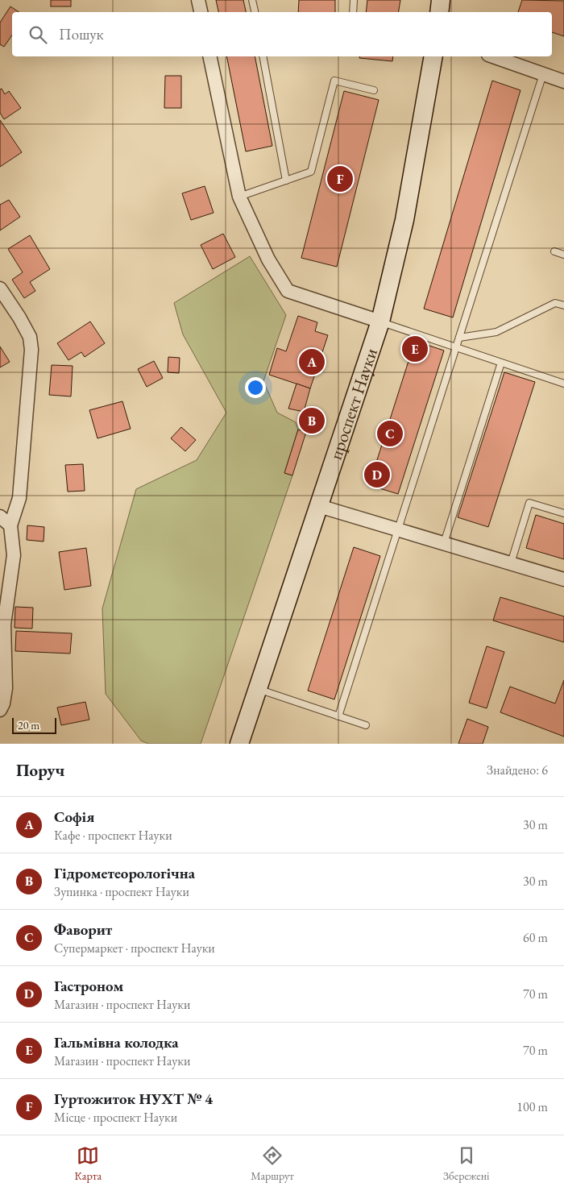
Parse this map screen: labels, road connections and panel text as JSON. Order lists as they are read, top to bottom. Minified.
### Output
{"streets":{"main road":["проспект Науки"]},"scale_bar":"20 m","page":{"search":"Пошук","pins":["F","E","A","B","C","D"],"scale":"20 m","heading":["Поруч","Знайдено: 6"],"list":[{"mark":"A","name":"Софія","note":"Кафе · проспект Науки","value":"30 m"},{"mark":"B","name":"Гідрометеорологічна","note":"Зупинка · проспект Науки","value":"30 m"},{"mark":"C","name":"Фаворит","note":"Супермаркет · проспект Науки","value":"60 m"},{"mark":"D","name":"Гастроном","note":"Магазин · проспект Науки","value":"70 m"},{"mark":"E","name":"Гальмівна колодка","note":"Магазин · проспект Науки","value":"70 m"},{"mark":"F","name":"Гуртожиток НУХТ № 4","note":"Місце · проспект Науки","value":"100 m"}],"nav":["Карта","Маршрут","Збережені"]}}
